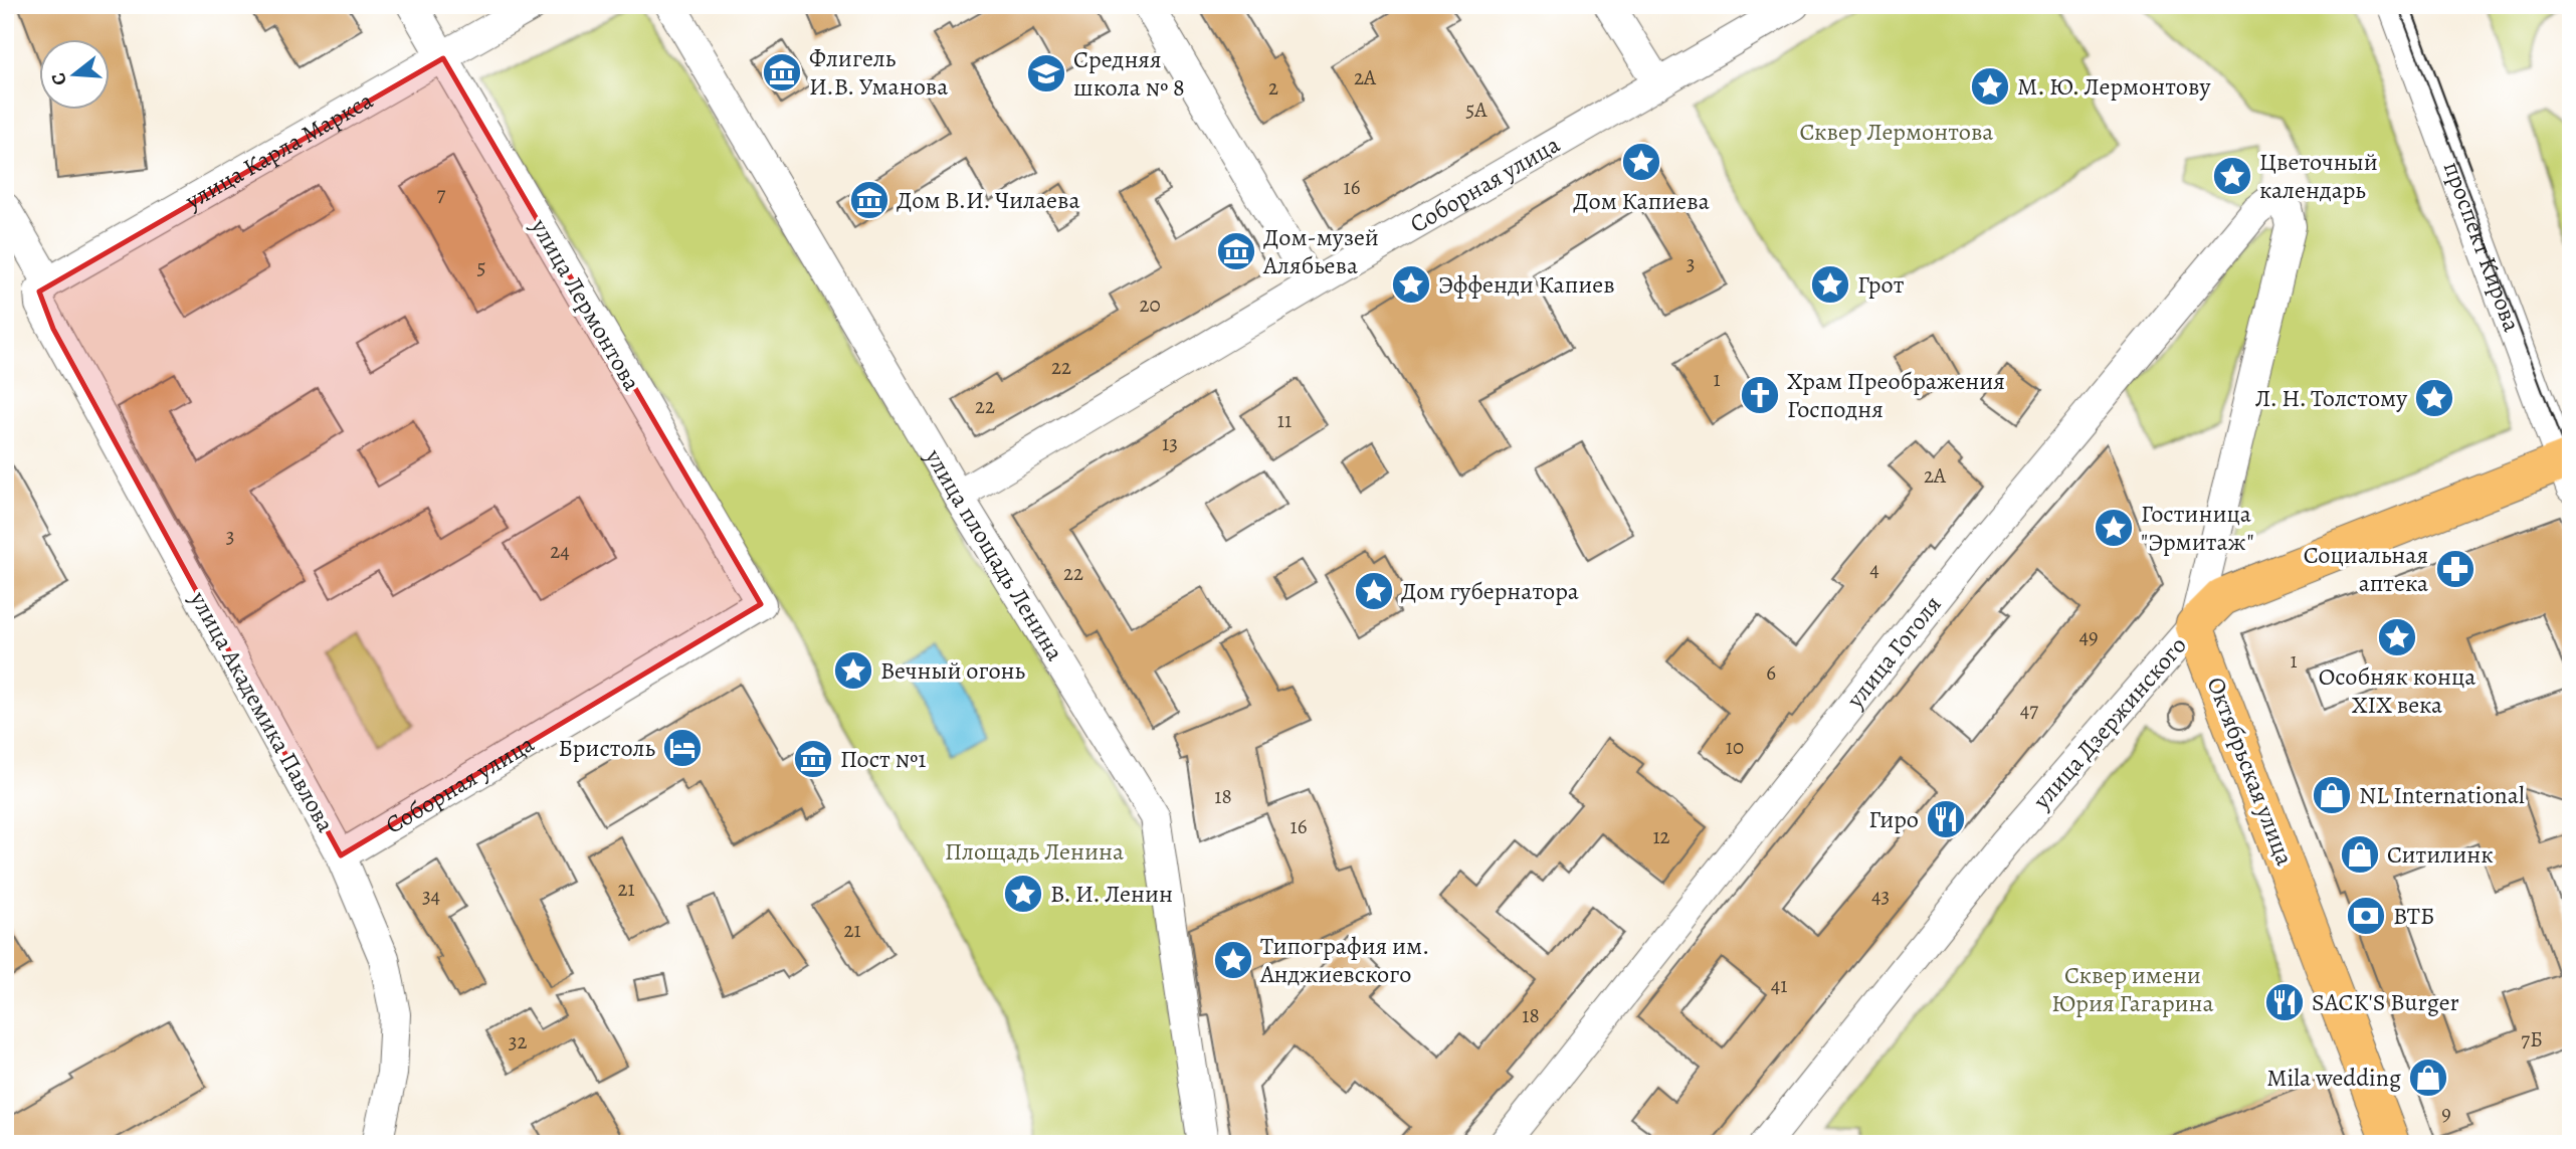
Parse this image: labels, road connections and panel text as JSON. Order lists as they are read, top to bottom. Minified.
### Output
{"streets":{"main road":["улица Дзержинского","Октябрьская улица"],"street":["улица Карла Маркса","Соборная улица","проспект Кирова","улица Лермонтова","улица площадь Ленина","улица Гоголя","улица Академика Павлова"]},"crossings":[["улица Карла Маркса","улица Лермонтова"],["улица Карла Маркса","улица Академика Павлова"],["Соборная улица","улица Лермонтова"],["Соборная улица","улица площадь Ленина"],["Соборная улица","улица Академика Павлова"],["проспект Кирова","улица Дзержинского"],["улица Гоголя","улица Дзержинского"],["улица Гоголя","Октябрьская улица"],["улица Дзержинского","Октябрьская улица"]],"parks":["Сквер Лермонтова","Площадь Ленина","Сквер имени Юрия Гагарина"],"places":{"museum":["Флигель И.В. Уманова","Дом В.И. Чилаева","Дом-музей Алябьева","Пост №1"],"school or university":["Средняя школа № 8"],"place":["М. Ю. Лермонтову","Дом Капиева","Цветочный календарь","Эффенди Капиев","Грот","Л. Н. Толстому","Гостиница \"Эрмитаж\"","Дом губернатора","Особняк конца XIX века","Вечный огонь","В. И. Ленин","Типография им. Анджиевского"],"church":["Храм Преображения Господня"],"pharmacy":["Социальная аптека"],"hotel":["Бристоль"],"shop":["NL International","Ситилинк","Mila wedding"],"restaurant":["Гиро","SACK'S Burger"],"bank":["ВТБ"]},"house_numbers":["2А","2","5А","16","7","3","5","20","22","1","22","11","13","2А","3","24","4","22","49","1","6","47","10","18","16","12","21","34","43","21","41","18","7Б","32","9"],"north":"left"}
